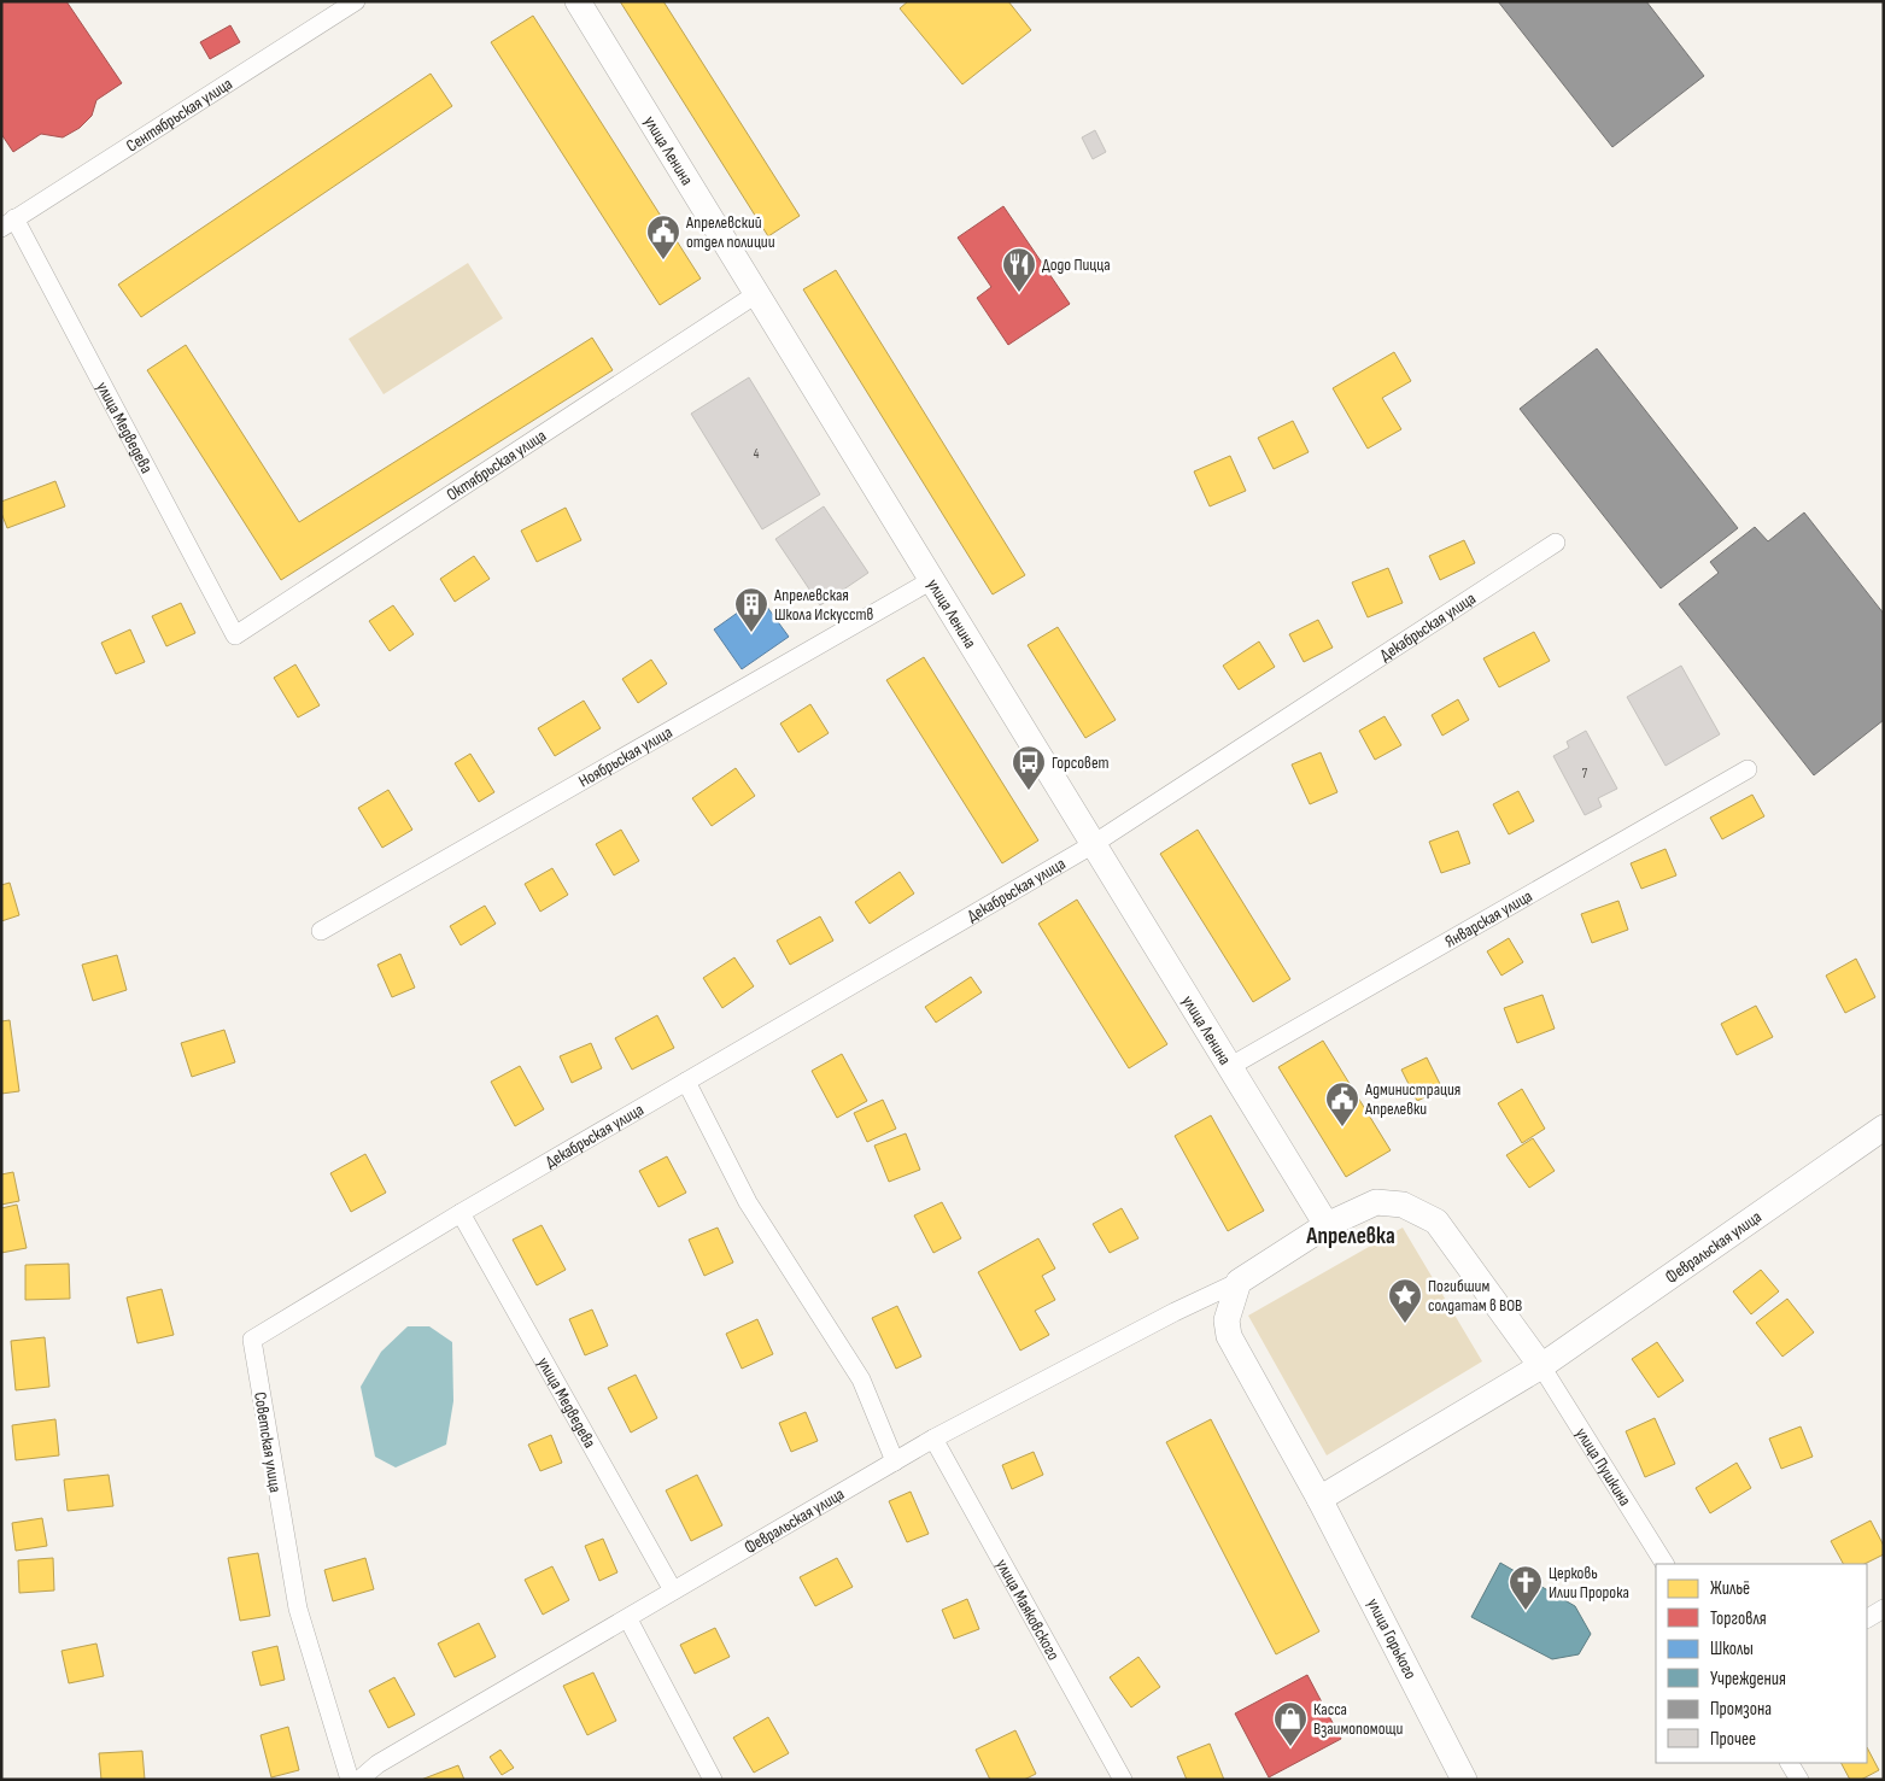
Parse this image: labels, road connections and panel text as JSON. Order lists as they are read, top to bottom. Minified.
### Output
{"streets":{"main road":["улица Ленина","Февральская улица","улица Горького"],"street":["Сентябрьская улица","улица Медведева","Октябрьская улица","Декабрьская улица","Ноябрьская улица","Январская улица","Советская улица","улица Пушкина","улица Маяковского"]},"crossings":[["Сентябрьская улица","улица Медведева"],["улица Ленина","Октябрьская улица"],["улица Ленина","Декабрьская улица"],["улица Ленина","Ноябрьская улица"],["улица Ленина","Январская улица"],["улица Медведева","Октябрьская улица"],["улица Медведева","Декабрьская улица"],["улица Медведева","Февральская улица"],["улица Медведева","Советская улица"],["Декабрьская улица","Советская улица"],["Февральская улица","улица Пушкина"],["Февральская улица","улица Маяковского"],["Февральская улица","улица Горького"]],"districts":["Апрелевка"],"places":{"public building":["Апрелевский отдел полиции","Администрация Апрелевки"],"restaurant":["Додо Пицца"],"building":["Апрелевская Школа Искусств"],"bus stop":["Горсовет"],"place":["Погибшим солдатам в ВОВ"],"church":["Церковь Илии Пророка"],"shop":["Касса Взаимопомощи"]},"house_numbers":["4","7"],"legend":["Жильё","Торговля","Школы","Учреждения","Промзона","Прочее"]}
